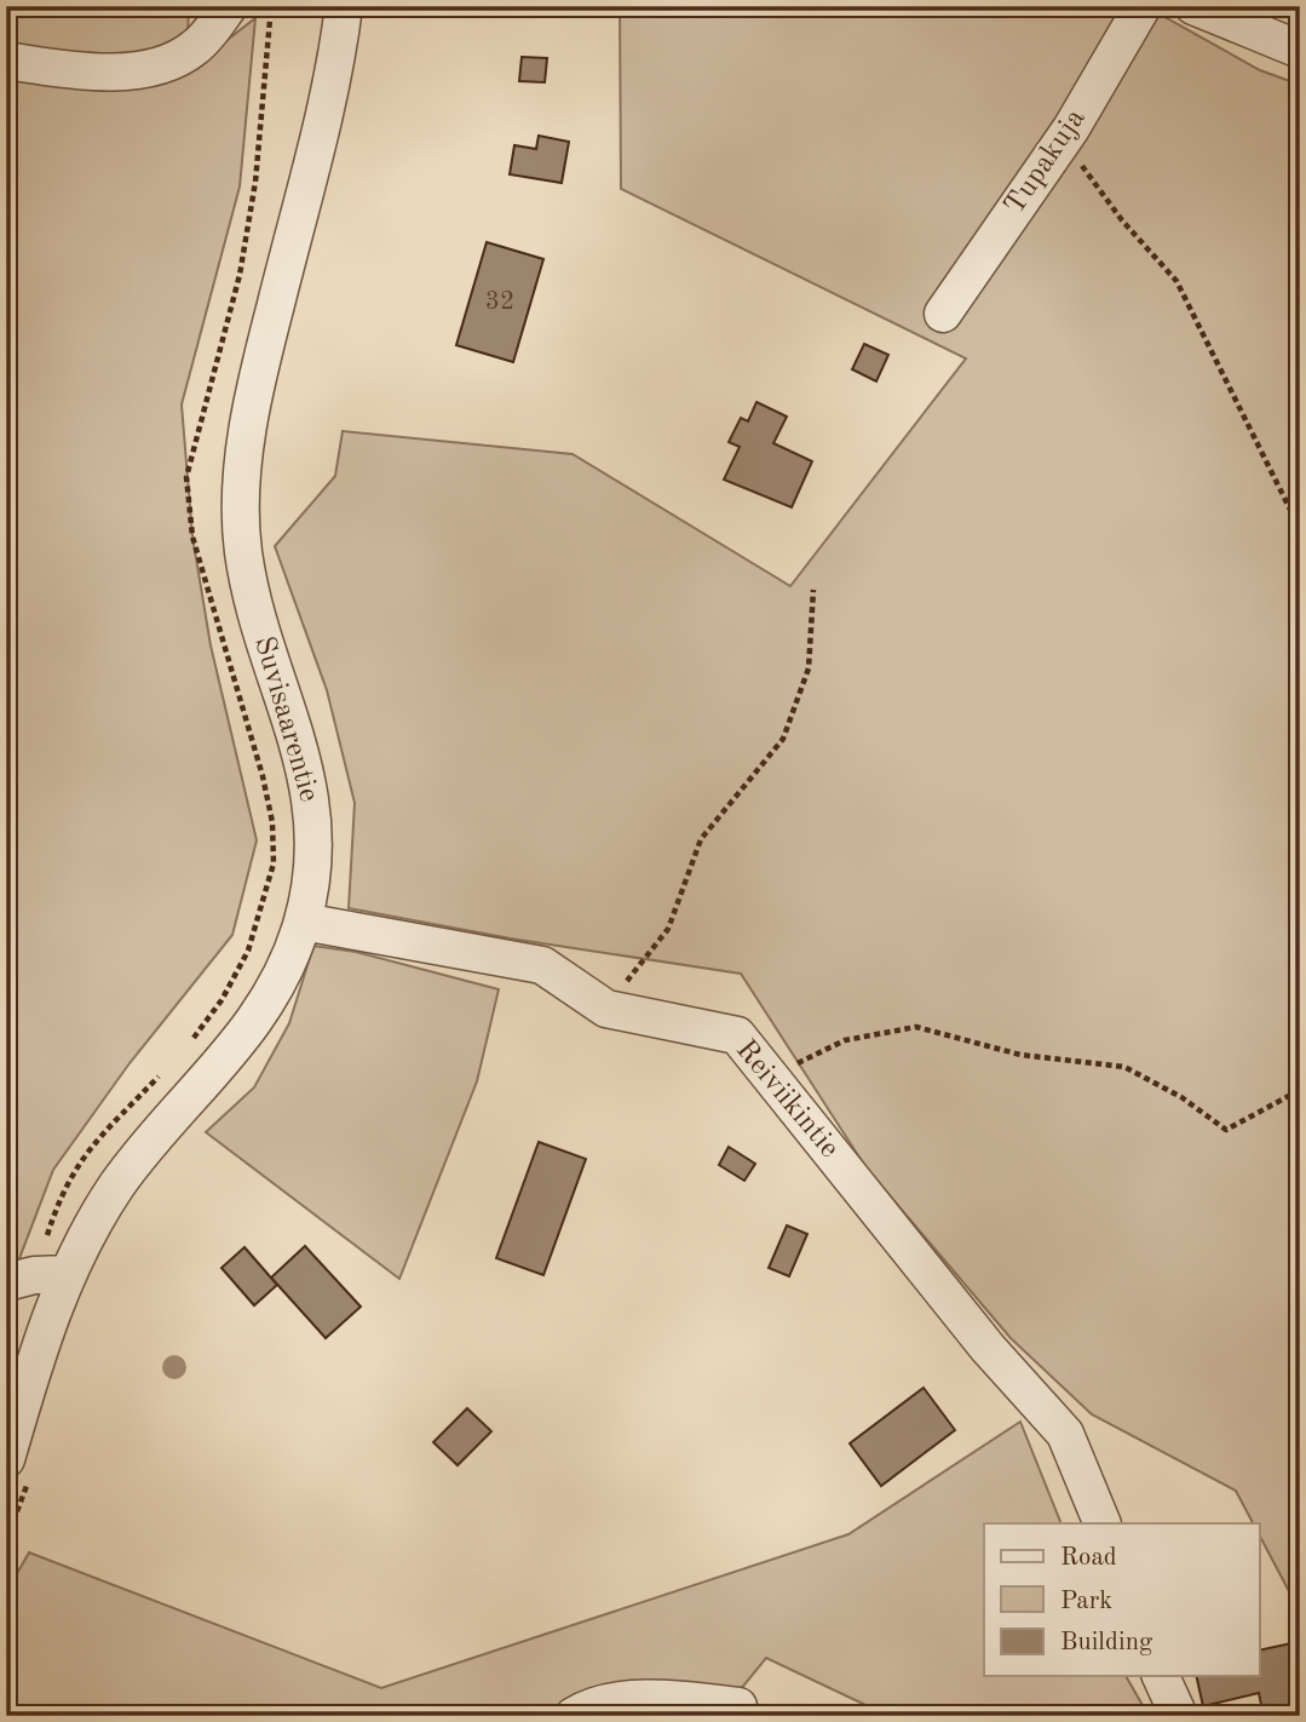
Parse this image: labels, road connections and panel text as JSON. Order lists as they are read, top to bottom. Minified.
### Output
{"streets":{"street":["Tupakuja","Suvisaarentie","Reiviikintie"]},"crossings":[["Suvisaarentie","Reiviikintie"]],"house_numbers":["32"],"legend":["Road","Park","Building"]}
